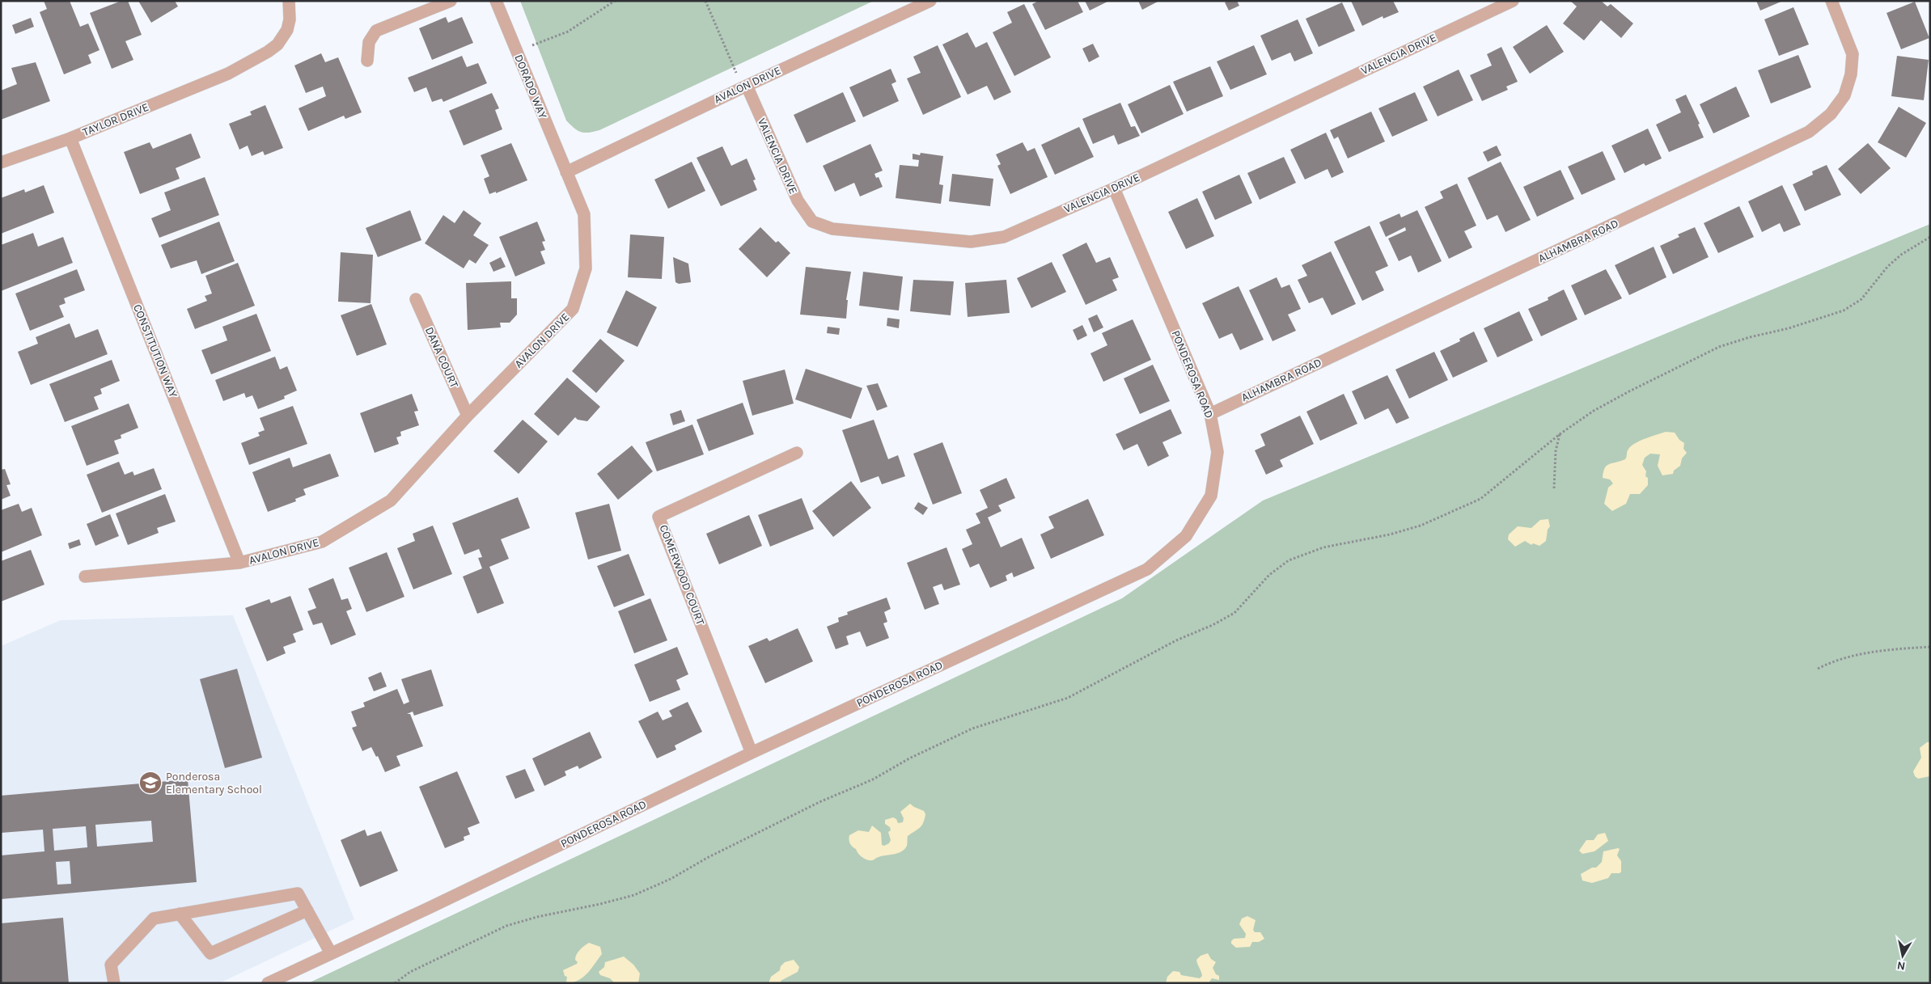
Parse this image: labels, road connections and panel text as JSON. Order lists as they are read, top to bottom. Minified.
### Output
{"streets":{"street":["VALENCIA DRIVE","AVALON DRIVE","DORADO WAY","TAYLOR DRIVE","ALHAMBRA ROAD","CONSTITUTION WAY","DANA COURT","PONDEROSA ROAD","COMERWOOD COURT"]},"crossings":[["VALENCIA DRIVE","AVALON DRIVE"],["VALENCIA DRIVE","PONDEROSA ROAD"],["AVALON DRIVE","DORADO WAY"],["AVALON DRIVE","CONSTITUTION WAY"],["AVALON DRIVE","DANA COURT"],["TAYLOR DRIVE","CONSTITUTION WAY"],["ALHAMBRA ROAD","PONDEROSA ROAD"],["PONDEROSA ROAD","COMERWOOD COURT"]],"places":{"school or university":["Ponderosa Elementary School"]},"north":"bottom"}
